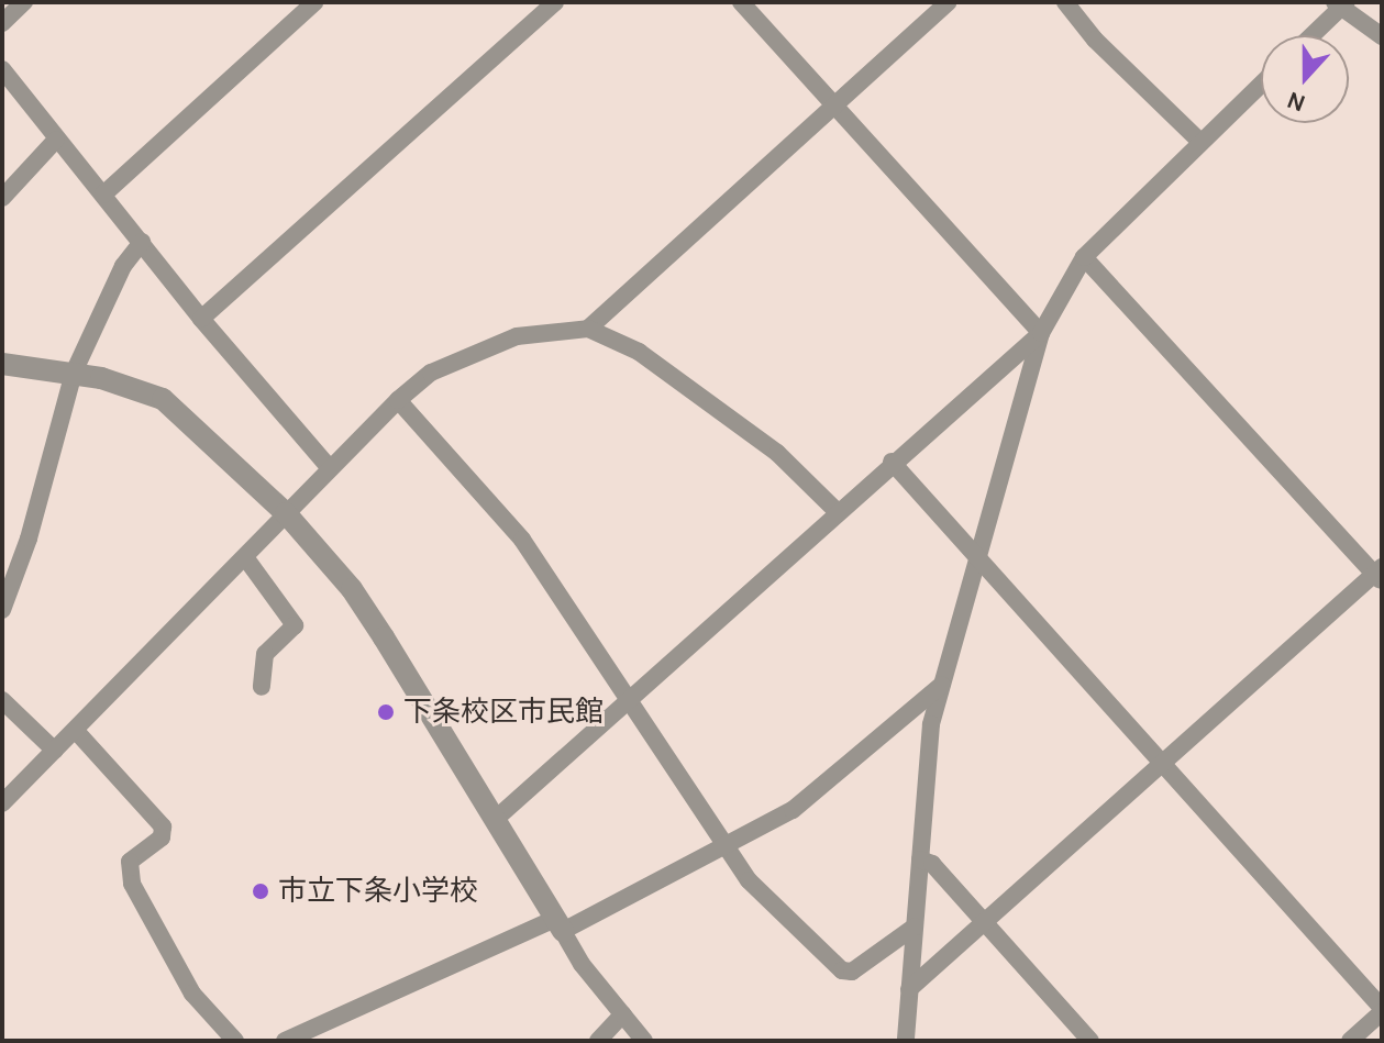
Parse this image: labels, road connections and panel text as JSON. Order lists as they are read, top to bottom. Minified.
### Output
{"places":["下条校区市民館","市立下条小学校"],"north":"bottom"}
